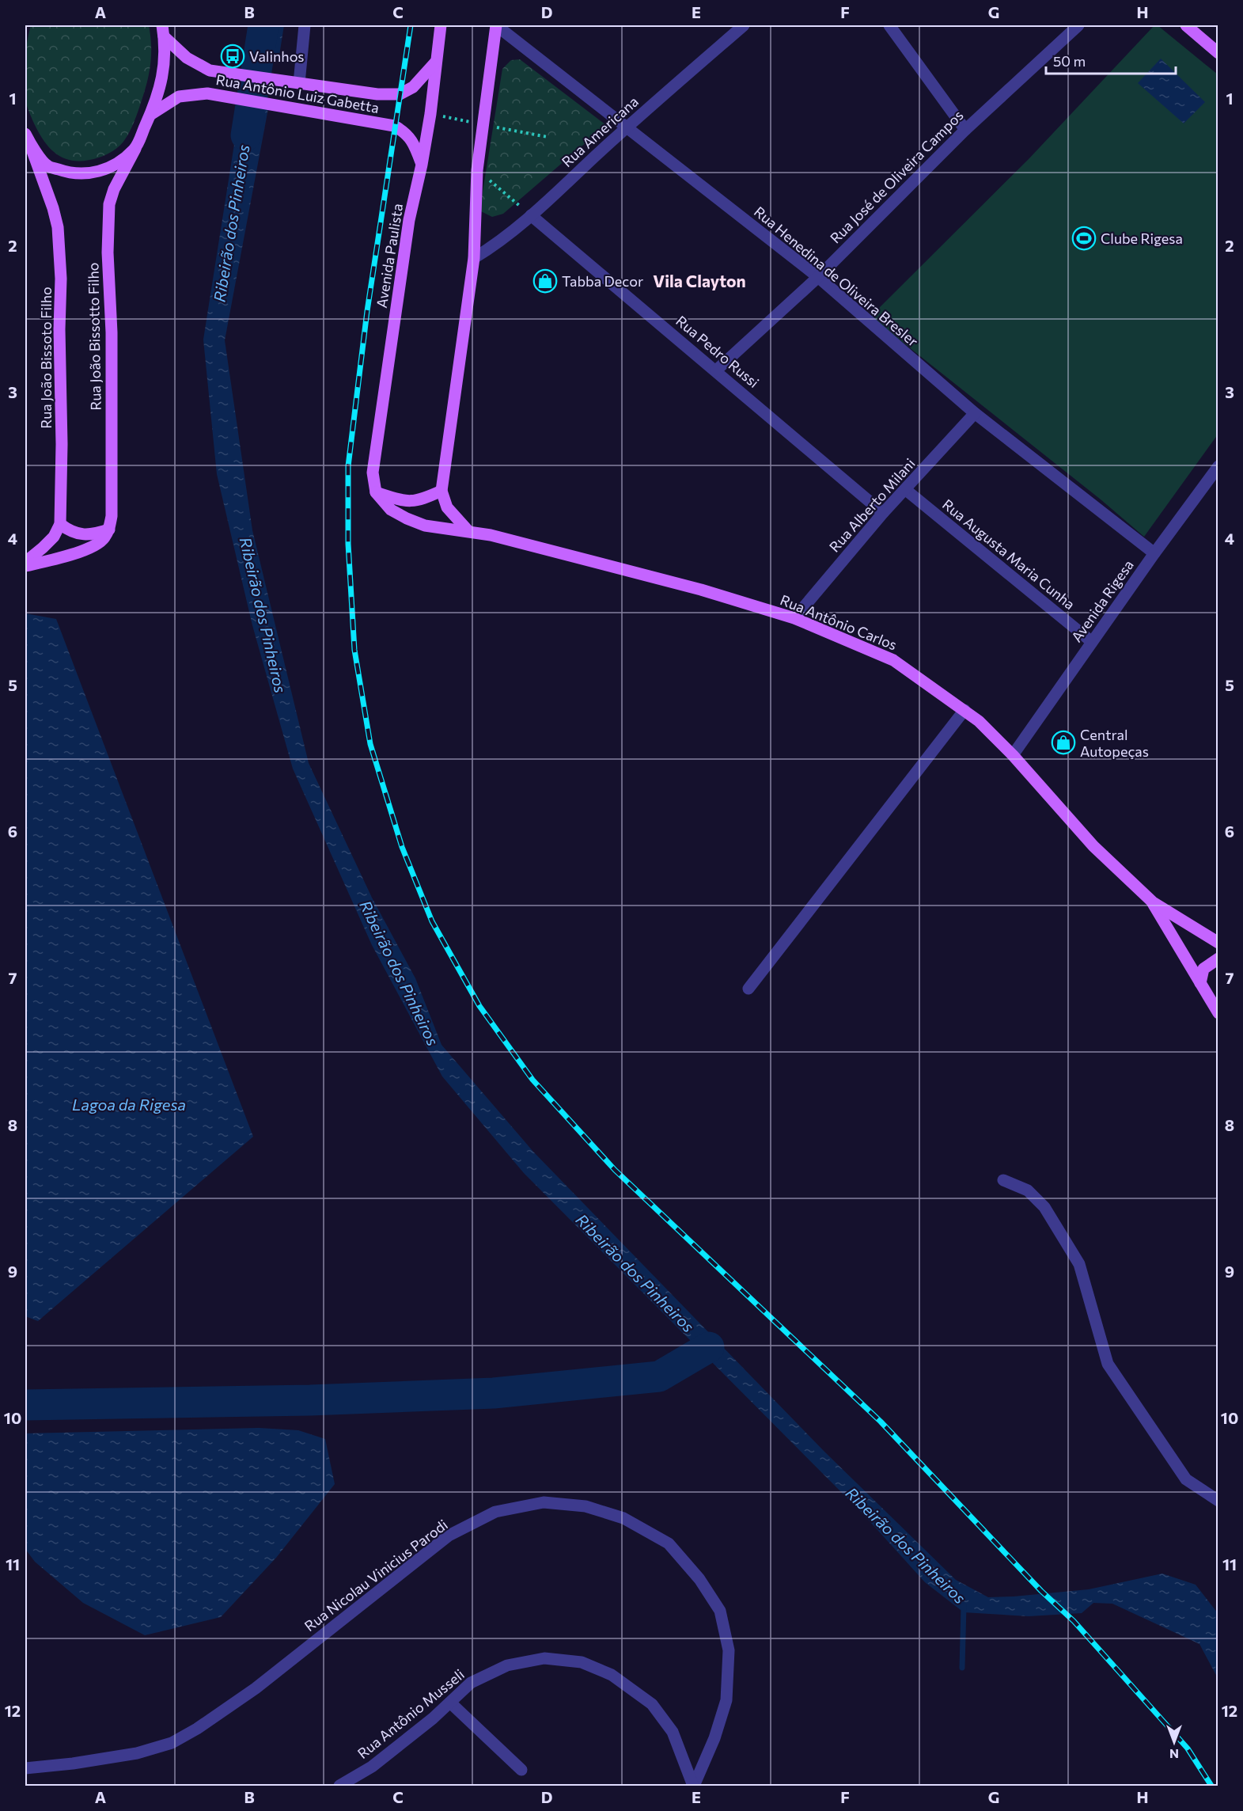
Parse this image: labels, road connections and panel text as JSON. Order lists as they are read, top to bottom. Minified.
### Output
{"streets":{"main road":["Rua Antônio Luiz Gabetta","Avenida Paulista","Rua João Bissotto Filho","Rua João Bissoto Filho","Rua Antônio Carlos"],"street":["Rua Americana","Rua José de Oliveira Campos","Rua Henedina de Oliveira Bresler","Rua Pedro Russi","Rua Alberto Milani","Rua Augusta Maria Cunha","Avenida Rigesa","Rua Nicolau Vinicius Parodi","Rua Antônio Musseli"]},"crossings":[["Rua Antônio Luiz Gabetta","Avenida Paulista"],["Rua Antônio Luiz Gabetta","Rua João Bissoto Filho"],["Rua Americana","Rua Henedina de Oliveira Bresler"],["Rua Americana","Rua Pedro Russi"],["Rua José de Oliveira Campos","Rua Henedina de Oliveira Bresler"],["Rua José de Oliveira Campos","Rua Pedro Russi"],["Avenida Paulista","Rua Antônio Carlos"],["Rua Henedina de Oliveira Bresler","Rua Alberto Milani"],["Rua Henedina de Oliveira Bresler","Avenida Rigesa"],["Rua João Bissotto Filho","Rua João Bissoto Filho"],["Rua Pedro Russi","Rua Alberto Milani"],["Rua Alberto Milani","Rua Augusta Maria Cunha"],["Rua Alberto Milani","Rua Antônio Carlos"],["Rua Augusta Maria Cunha","Avenida Rigesa"],["Avenida Rigesa","Rua Antônio Carlos"],["Rua Nicolau Vinicius Parodi","Rua Antônio Musseli"]],"districts":["Vila Clayton"],"water":["Ribeirão dos Pinheiros","Lagoa da Rigesa"],"places":{"bus stop":["Valinhos"],"sports":["Clube Rigesa"],"shop":["Tabba Decor","Central Autopeças"]},"scale_bar":"50 m","north":"bottom","grid":{"columns":["A","B","C","D","E","F","G","H"],"rows":["1","2","3","4","5","6","7","8","9","10","11","12"]}}
